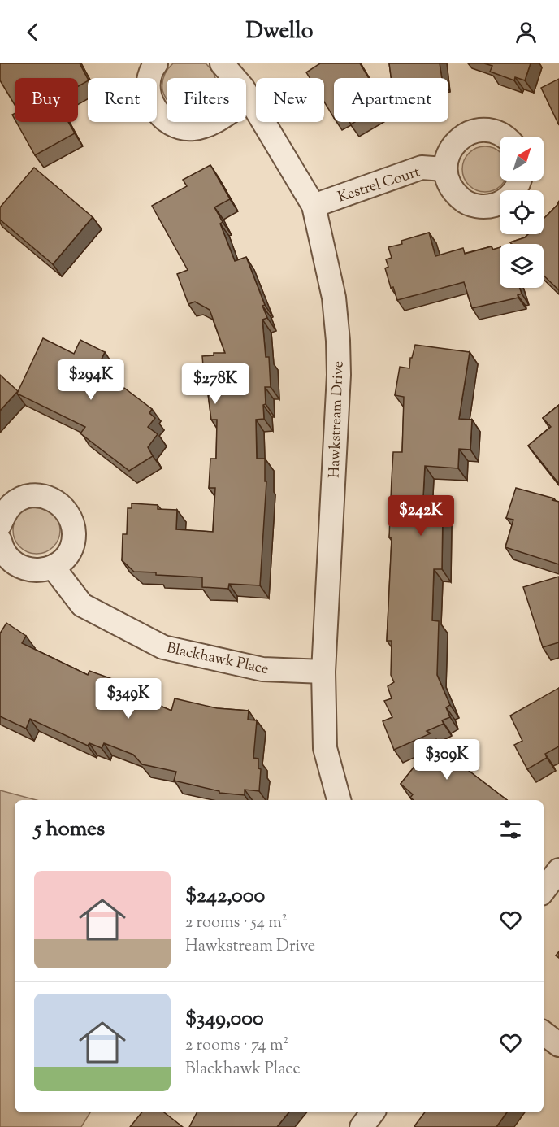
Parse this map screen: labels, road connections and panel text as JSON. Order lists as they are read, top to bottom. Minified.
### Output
{"streets":{"street":["Kestrel Court","Hawkstream Drive","Blackhawk Place"]},"crossings":[["Kestrel Court","Hawkstream Drive"],["Hawkstream Drive","Blackhawk Place"]],"north":"top right","page":{"header":"Dwello","chip":["Buy","Rent","Filters","New","Apartment"],"price":["$294K","$278K","$242K","$349K","$309K"],"heading":"5 homes","list":[{"name":"$242,000","note":"2 rooms · 54 m² · Hawkstream Drive"},{"name":"$349,000","note":"2 rooms · 74 m² · Blackhawk Place"}]}}
